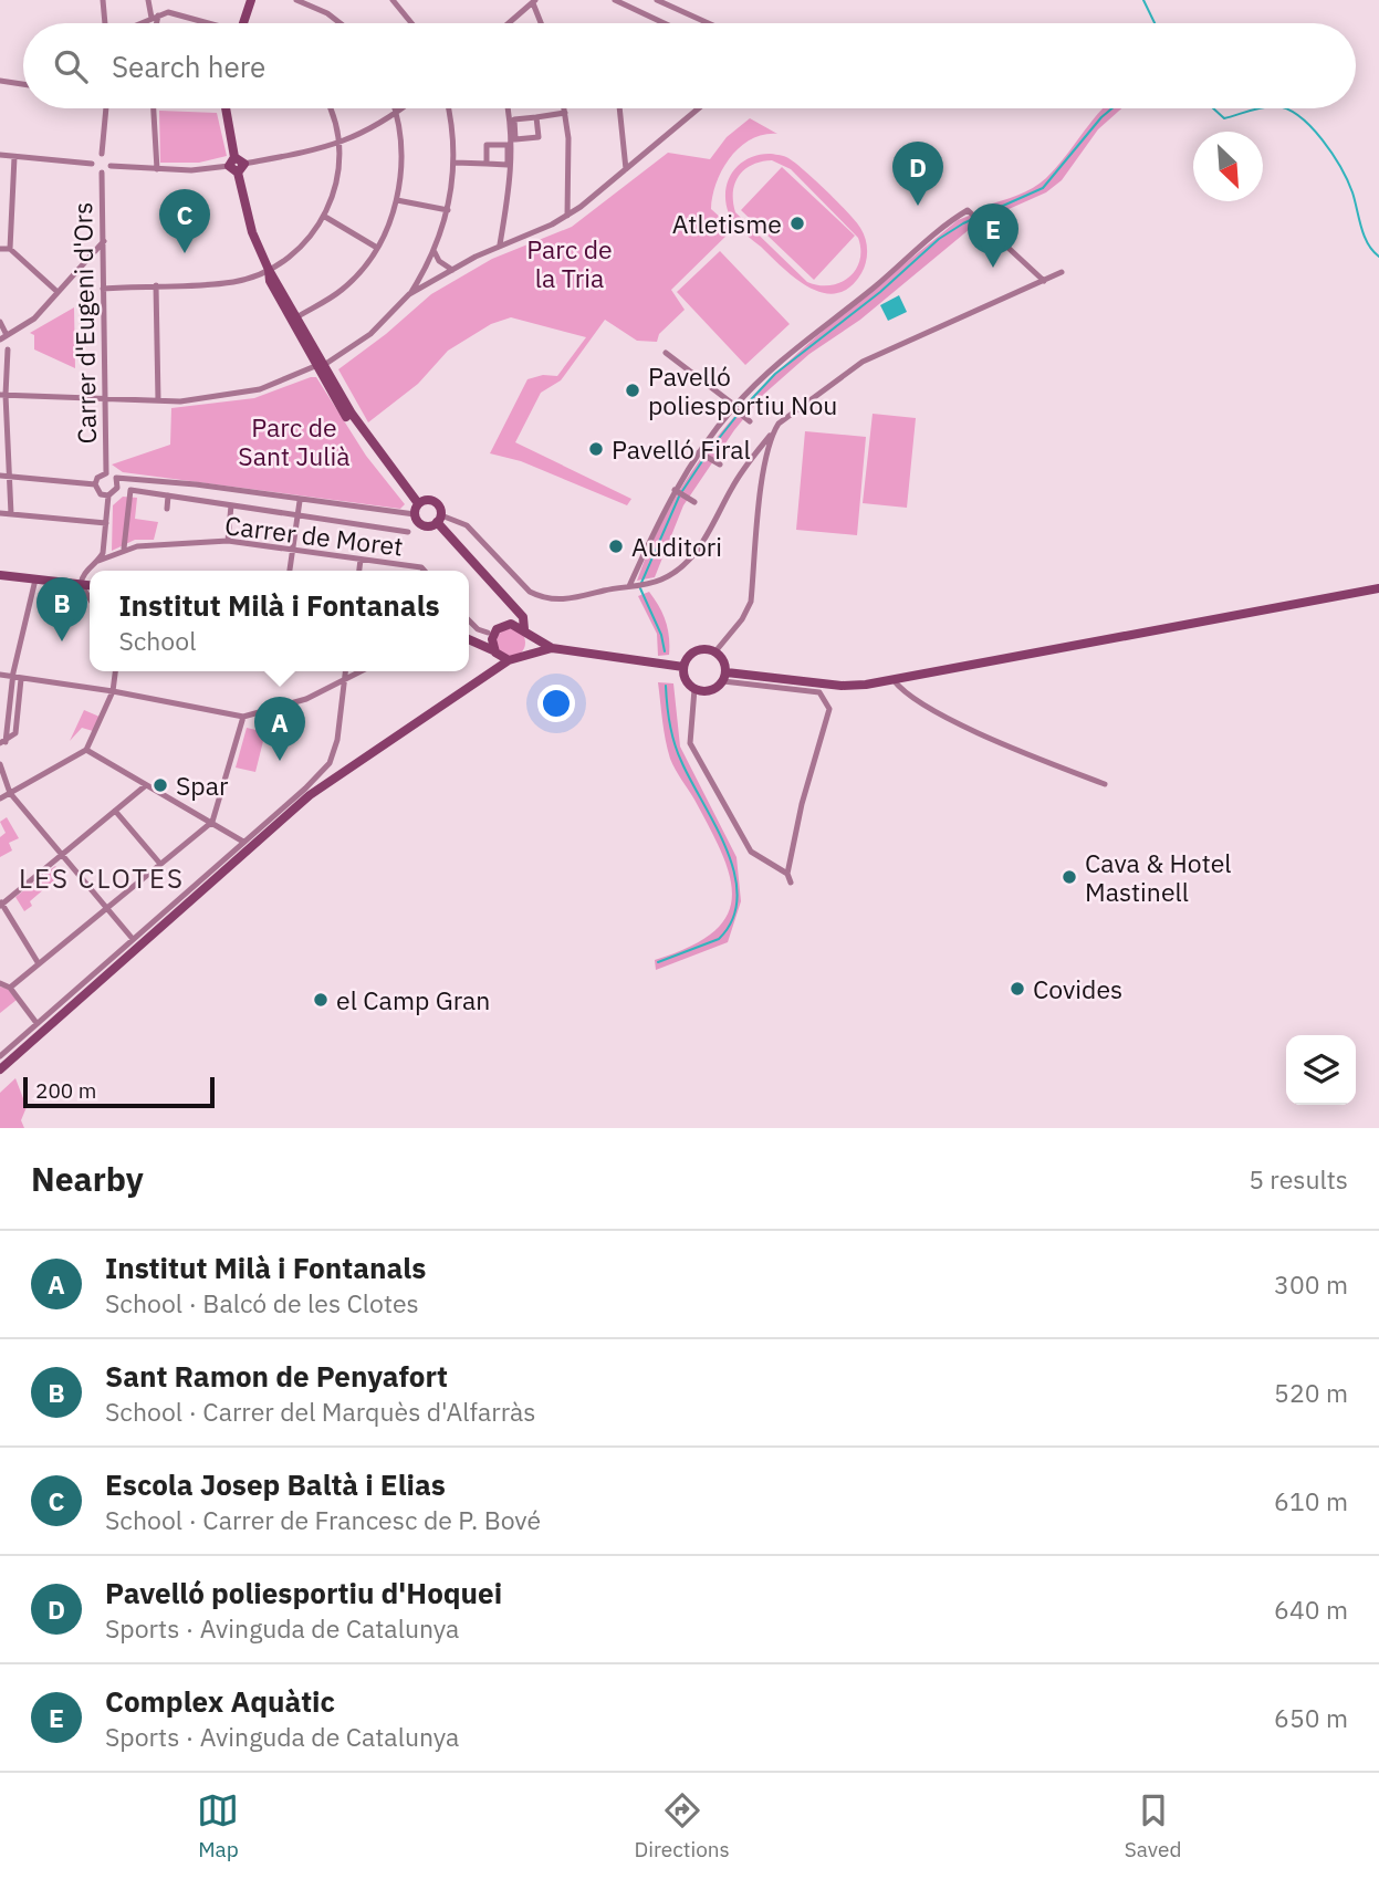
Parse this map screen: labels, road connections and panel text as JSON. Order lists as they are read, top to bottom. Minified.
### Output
{"streets":{"street":["Carrer d'Eugeni d'Ors","Carrer de Moret"]},"districts":["LES CLOTES"],"parks":["Parc de la Tria","Parc de Sant Julià"],"places":["Atletisme","Pavelló poliesportiu Nou","Pavelló Firal","Auditori","Spar","Cava & Hotel Mastinell","Covides","el Camp Gran"],"scale_bar":"200 m","north":"bottom right","page":{"search":"Search here","pins":["D","C","E","B","A"],"popup":["Institut Milà i Fontanals","School"],"scale":"200 m","heading":["Nearby","5 results"],"list":[{"mark":"A","name":"Institut Milà i Fontanals","note":"School · Balcó de les Clotes","value":"300 m"},{"mark":"B","name":"Sant Ramon de Penyafort","note":"School · Carrer del Marquès d'Alfarràs","value":"520 m"},{"mark":"C","name":"Escola Josep Baltà i Elias","note":"School · Carrer de Francesc de P. Bové","value":"610 m"},{"mark":"D","name":"Pavelló poliesportiu d'Hoquei","note":"Sports · Avinguda de Catalunya","value":"640 m"},{"mark":"E","name":"Complex Aquàtic","note":"Sports · Avinguda de Catalunya","value":"650 m"}],"nav":["Map","Directions","Saved"]}}
